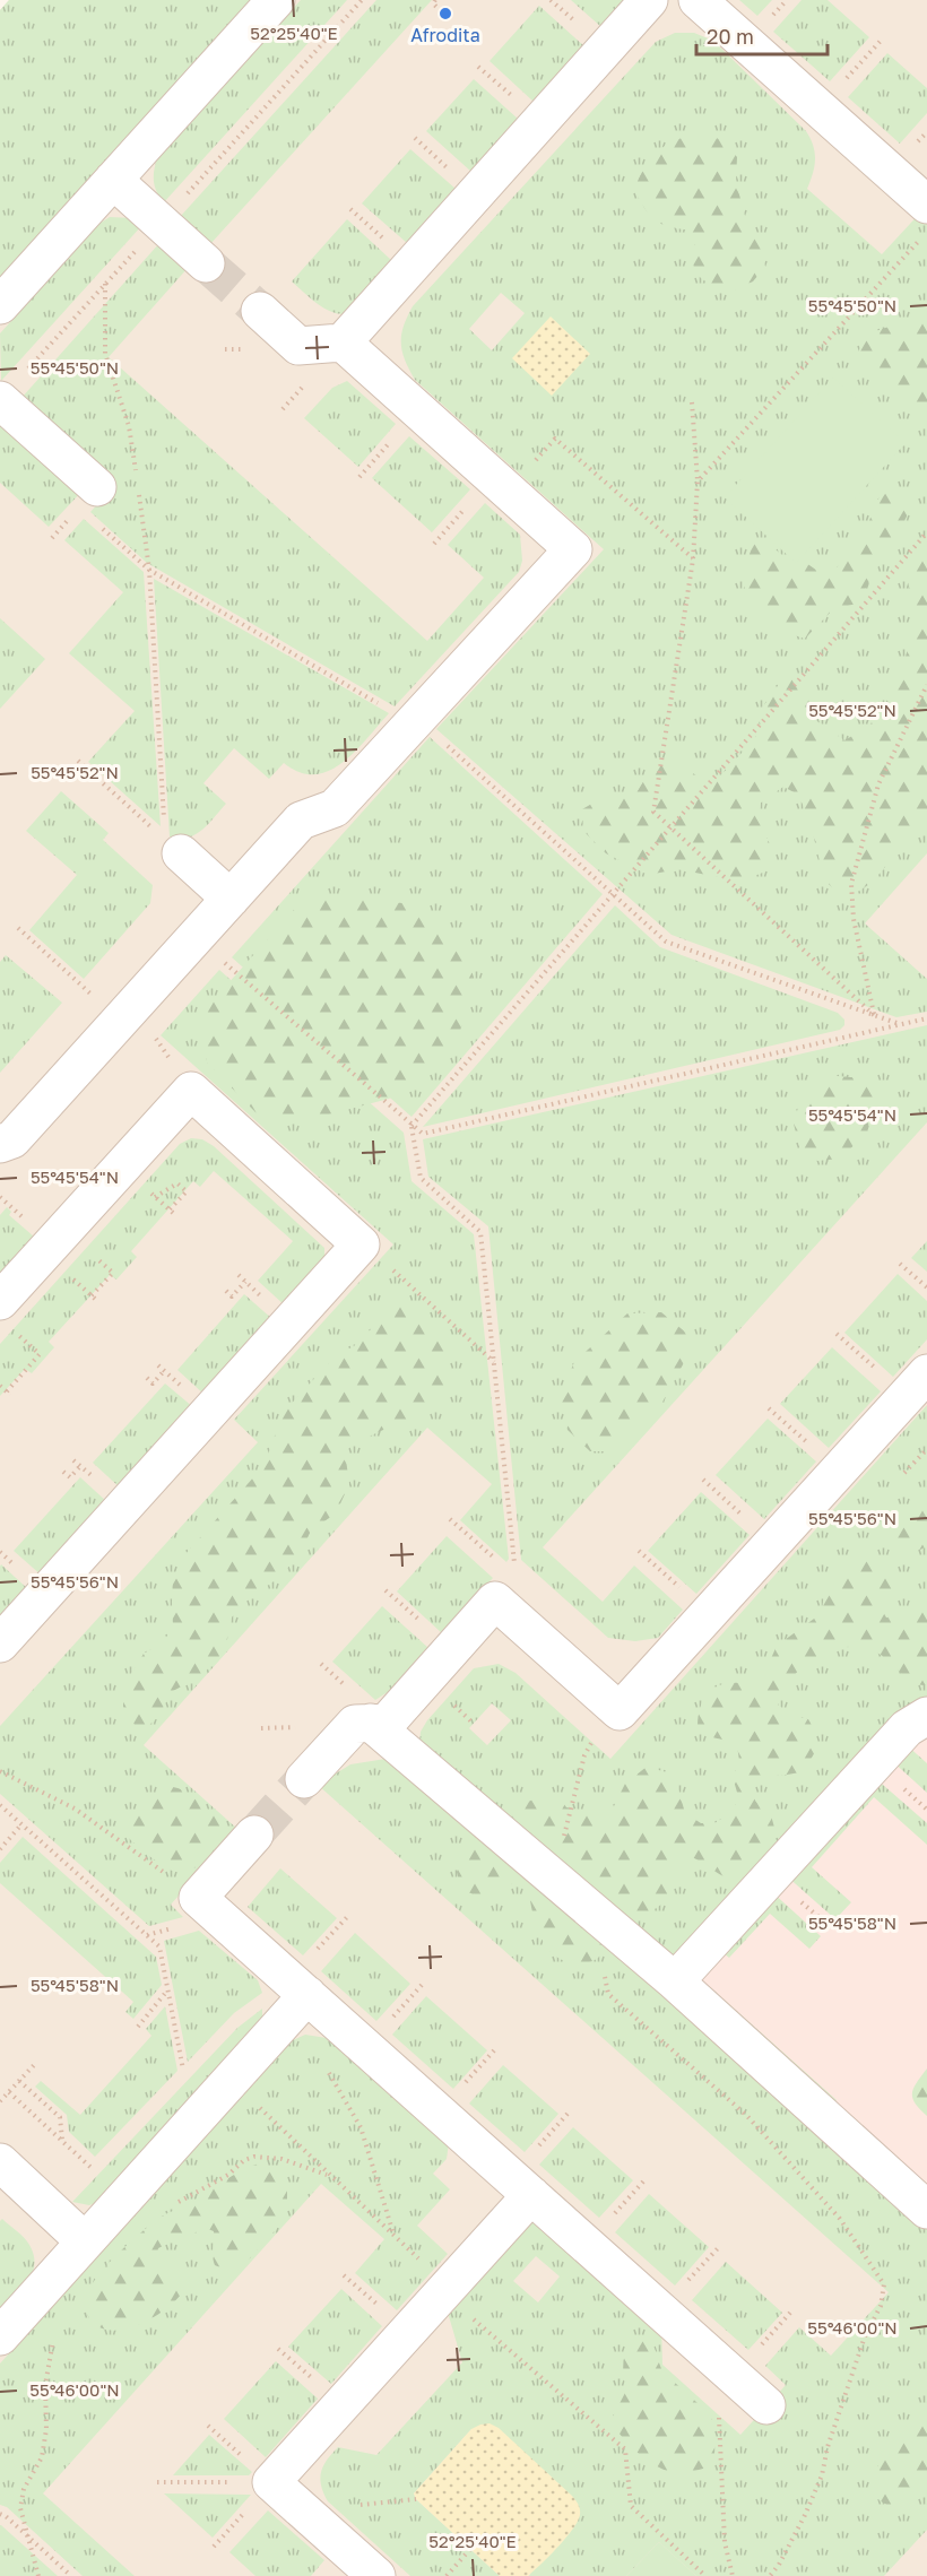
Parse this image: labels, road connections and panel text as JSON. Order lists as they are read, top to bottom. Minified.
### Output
{"places":["Afrodita"],"scale_bar":"20 m","coordinates":["52°25'40\"E","55°45'50\"N","55°45'52\"N","55°45'54\"N","55°45'56\"N","55°45'58\"N","55°46'00\"N"]}
